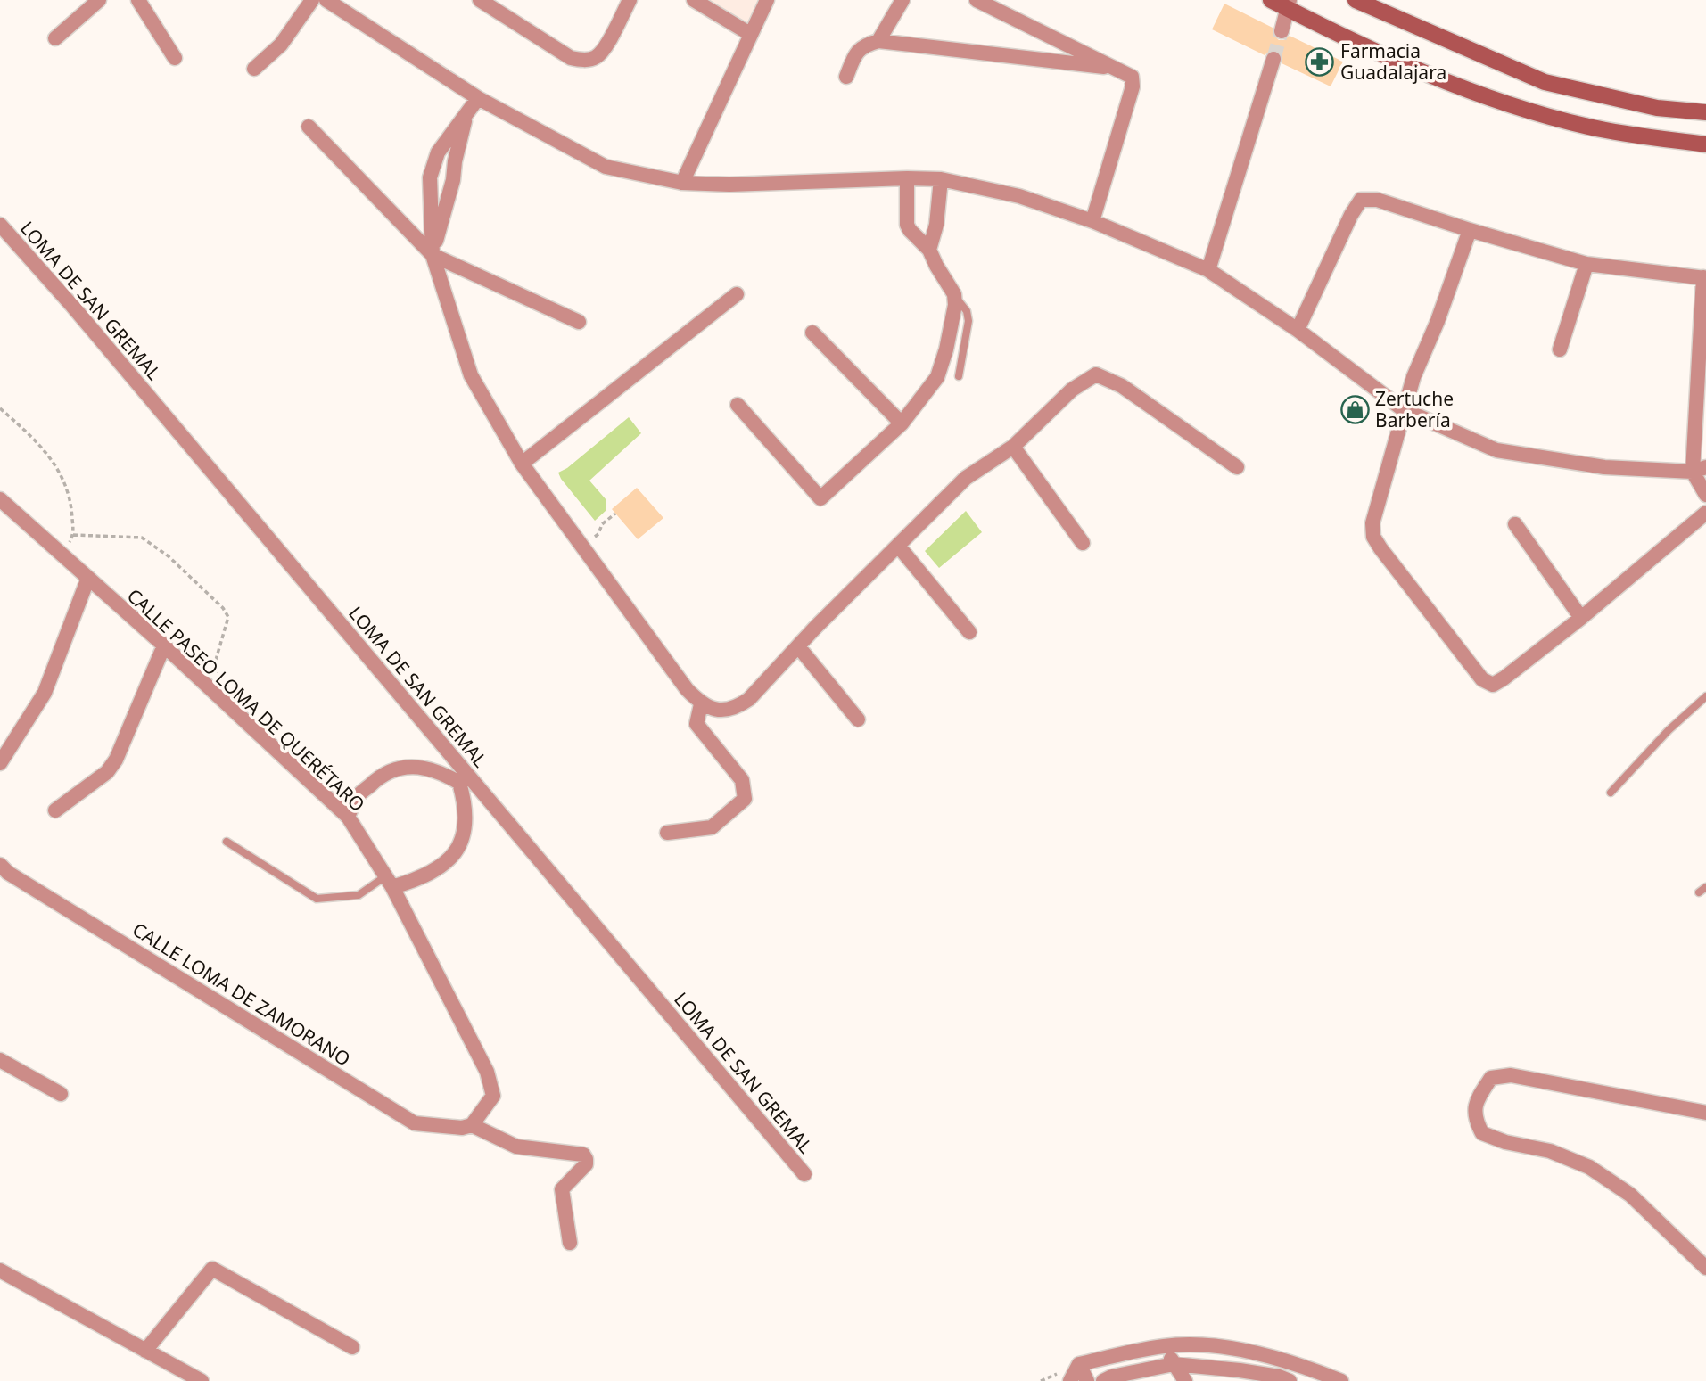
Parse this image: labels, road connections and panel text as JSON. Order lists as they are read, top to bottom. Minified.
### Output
{"streets":{"street":["LOMA DE SAN GREMAL","CALLE PASEO LOMA DE QUERÉTARO","CALLE LOMA DE ZAMORANO"]},"crossings":[["LOMA DE SAN GREMAL","CALLE PASEO LOMA DE QUERÉTARO"],["CALLE PASEO LOMA DE QUERÉTARO","CALLE LOMA DE ZAMORANO"]],"places":{"pharmacy":["Farmacia Guadalajara"],"shop":["Zertuche Barbería"]}}
